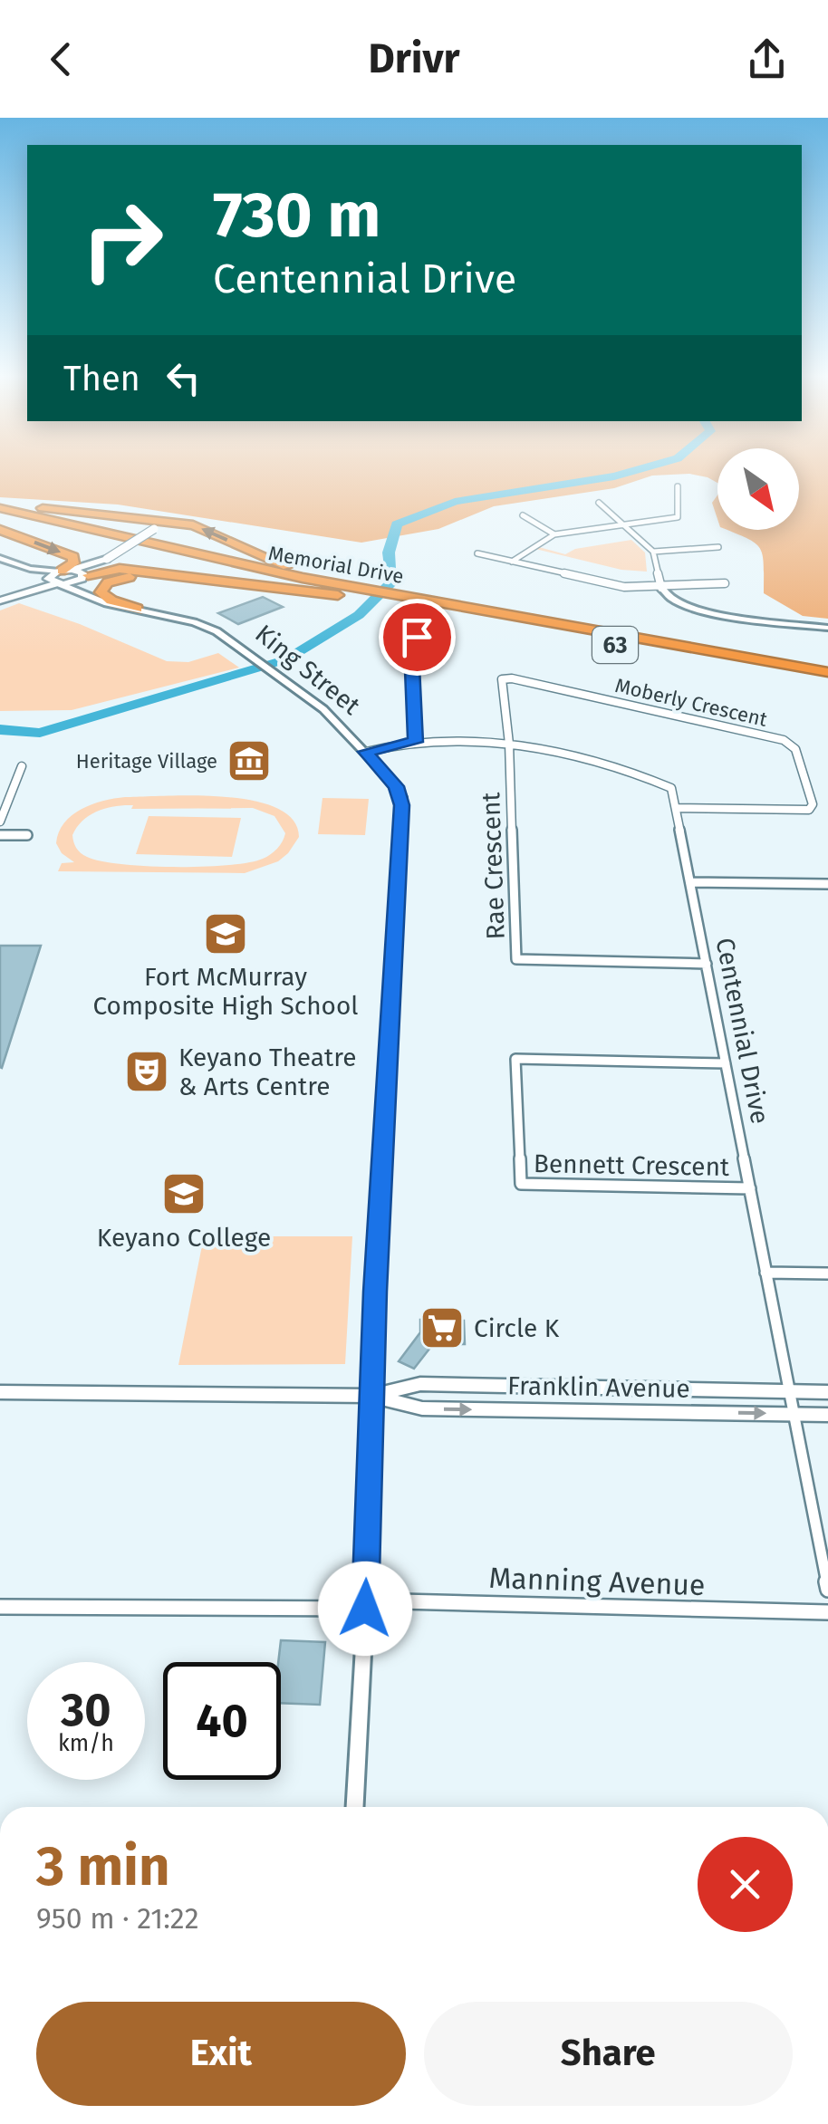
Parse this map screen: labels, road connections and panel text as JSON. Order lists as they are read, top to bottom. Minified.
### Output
{"streets":{"highway":["Memorial Drive","63"],"main road":["Franklin Avenue"],"street":["King Street","Moberly Crescent","Rae Crescent","Centennial Drive","Bennett Crescent","Manning Avenue"]},"crossings":[["King Street","Franklin Avenue"],["King Street","Manning Avenue"],["Moberly Crescent","Rae Crescent"],["Moberly Crescent","Centennial Drive"],["Rae Crescent","Centennial Drive"],["Centennial Drive","Bennett Crescent"],["Centennial Drive","Franklin Avenue"]],"places":{"museum":["Heritage Village"],"school or university":["Fort McMurray Composite High School","Keyano College"],"theatre":["Keyano Theatre & Arts Centre"],"supermarket":["Circle K"]},"north":"bottom right","page":{"header":"Drivr","turn":["730 m","Centennial Drive"],"then":"Then","speed":"30 km/h","limit":"40","heading":["3 min","950 m · 21:22"],"buttons":["Exit","Share"]}}
